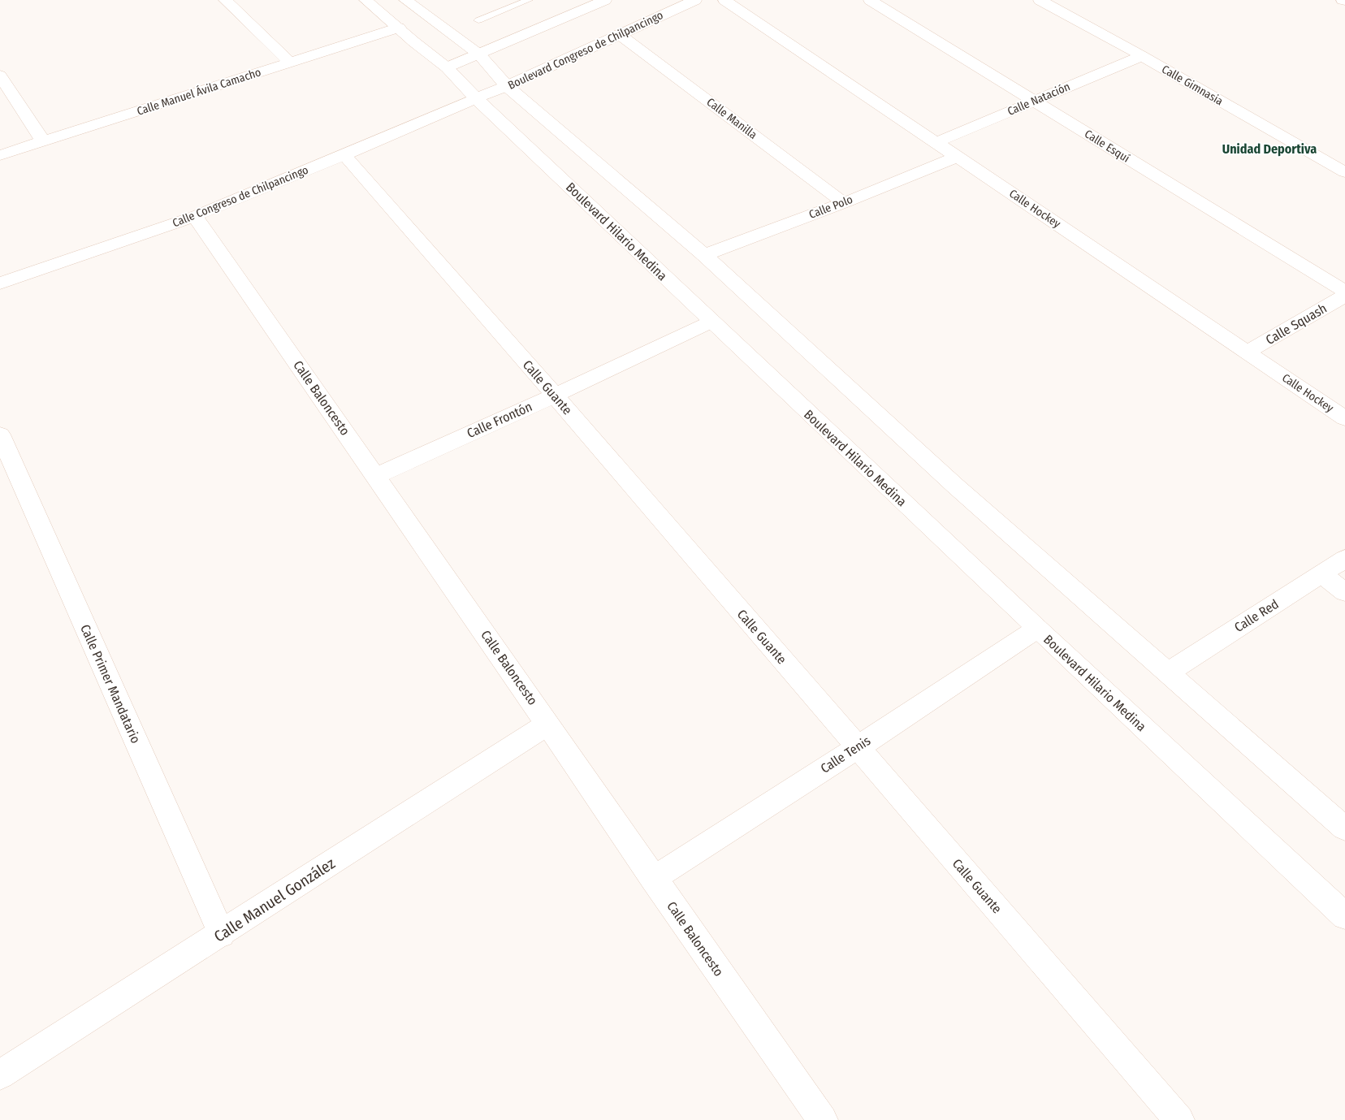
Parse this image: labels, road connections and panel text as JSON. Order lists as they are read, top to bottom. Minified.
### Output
{"streets":{"street":["Boulevard Congreso de Chilpancingo","Calle Gimnasia","Calle Manuel Ávila Camacho","Calle Natación","Calle Manilla","Calle Esquí","Calle Congreso de Chilpancingo","Calle Polo","Calle Hockey","Boulevard Hilario Medina","Calle Squash","Calle Guante","Calle Baloncesto","Calle Frontón","Calle Red","Calle Primer Mandatario","Calle Tenis","Calle Manuel González"]},"crossings":[["Boulevard Congreso de Chilpancingo","Calle Manilla"],["Boulevard Congreso de Chilpancingo","Calle Congreso de Chilpancingo"],["Boulevard Congreso de Chilpancingo","Boulevard Hilario Medina"],["Calle Gimnasia","Calle Natación"],["Calle Manuel Ávila Camacho","Boulevard Hilario Medina"],["Calle Natación","Calle Esquí"],["Calle Natación","Calle Hockey"],["Calle Manilla","Calle Polo"],["Calle Congreso de Chilpancingo","Boulevard Hilario Medina"],["Calle Congreso de Chilpancingo","Calle Guante"],["Calle Congreso de Chilpancingo","Calle Baloncesto"],["Calle Polo","Calle Hockey"],["Calle Hockey","Calle Squash"],["Boulevard Hilario Medina","Calle Frontón"],["Boulevard Hilario Medina","Calle Tenis"],["Calle Guante","Calle Frontón"],["Calle Guante","Calle Tenis"],["Calle Baloncesto","Calle Frontón"],["Calle Baloncesto","Calle Tenis"],["Calle Baloncesto","Calle Manuel González"],["Calle Primer Mandatario","Calle Manuel González"]],"districts":["Unidad Deportiva"]}
